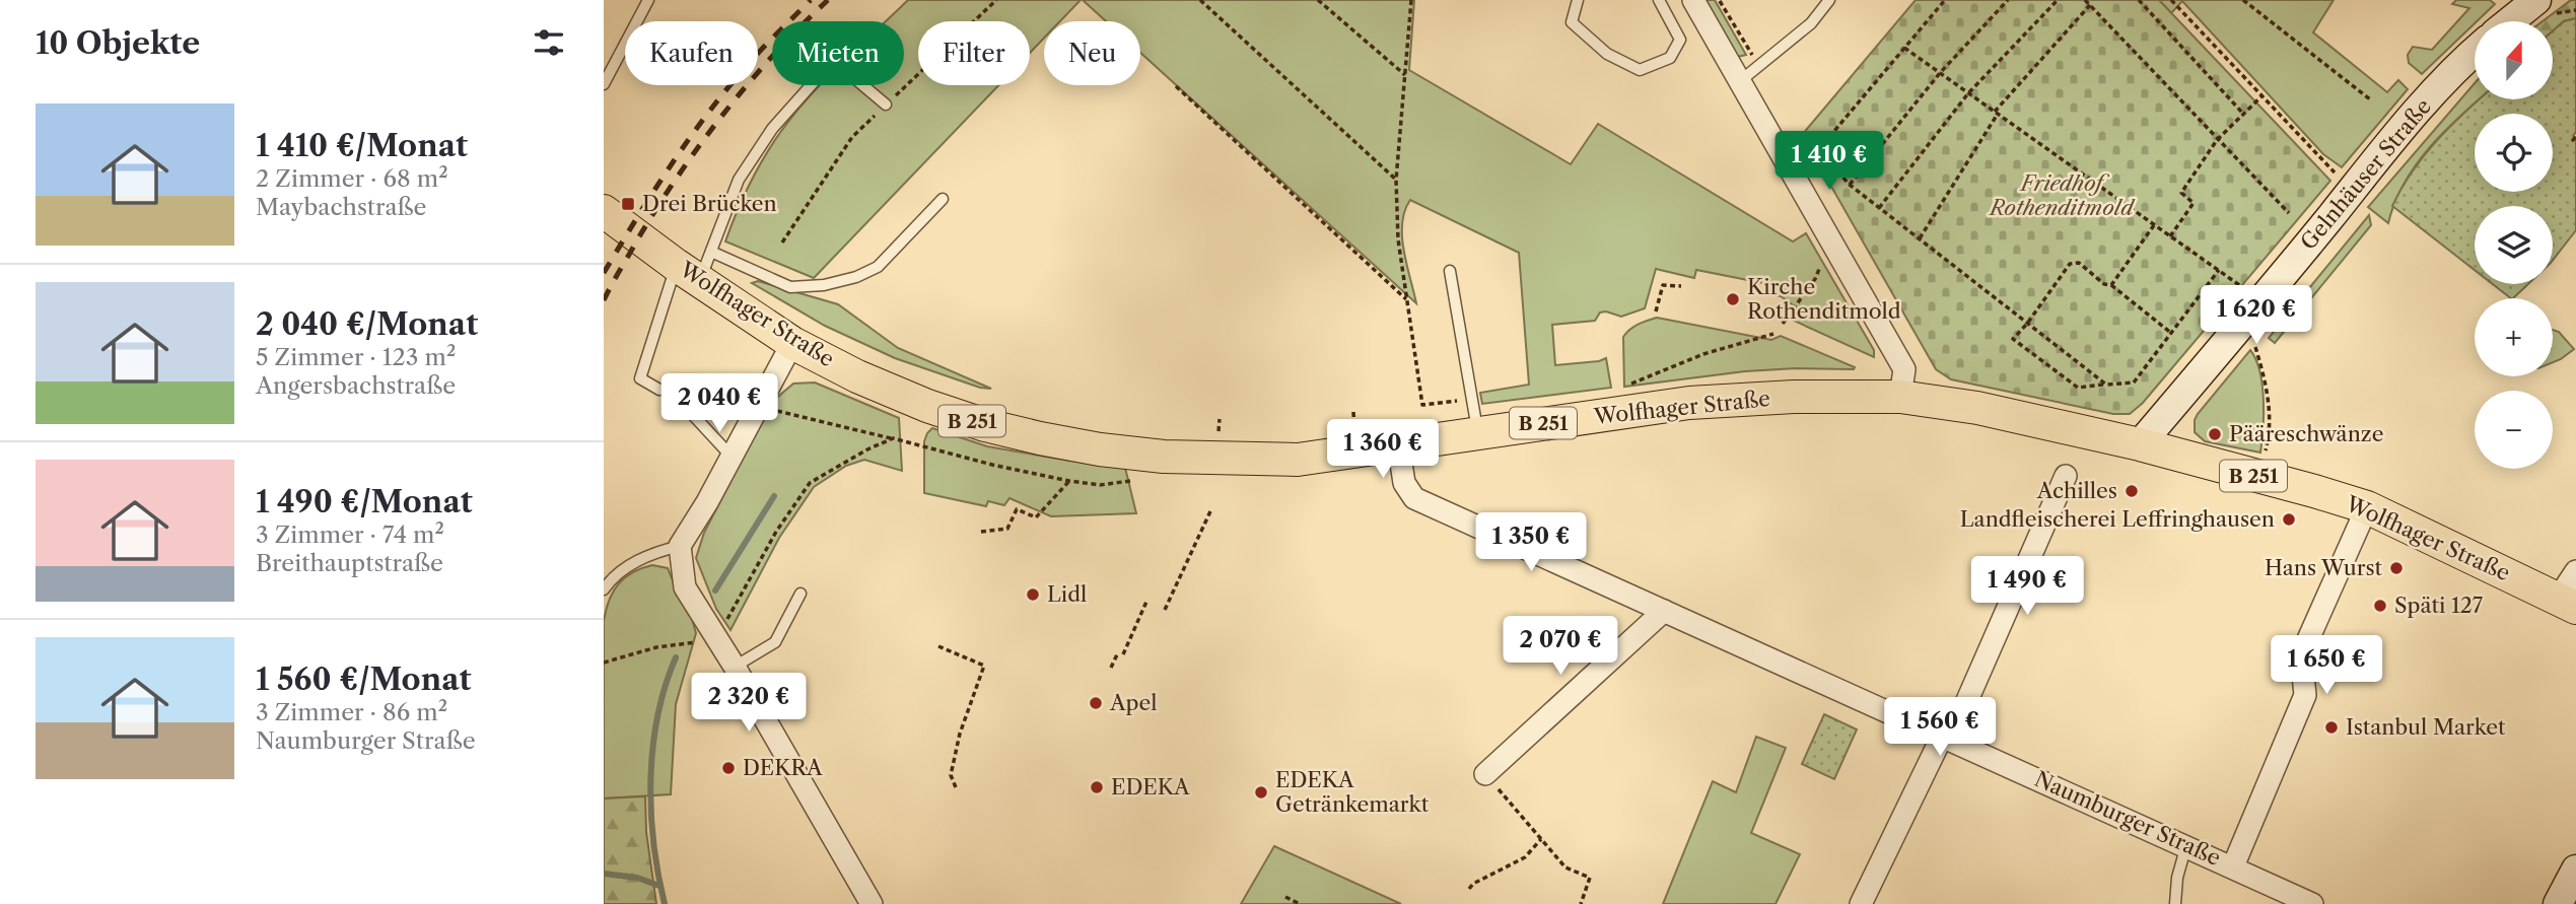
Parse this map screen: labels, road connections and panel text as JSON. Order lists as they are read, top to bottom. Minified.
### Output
{"streets":{"main road":["Gelnhäuser Straße","Wolfhager Straße","B 251"],"street":["Naumburger Straße"]},"crossings":[["Gelnhäuser Straße","Wolfhager Straße"],["Wolfhager Straße","Naumburger Straße"]],"parks":["Friedhof Rothenditmold"],"places":{"transit":["Drei Brücken"],"other":["Kirche Rothenditmold","Pääreschwänze","Achilles","Landfleischerei Leffringhausen","Hans Wurst","Lidl","Späti 127","Apel","Istanbul Market","DEKRA","EDEKA","EDEKA Getränkemarkt"]},"north":"top","page":{"heading":"10 Objekte","map_buttons":["+","−"],"chip":["Kaufen","Mieten","Filter","Neu"],"list":[{"name":"1 410 €/Monat","note":"2 Zimmer · 68 m² · Maybachstraße"},{"name":"2 040 €/Monat","note":"5 Zimmer · 123 m² · Angersbachstraße"},{"name":"1 490 €/Monat","note":"3 Zimmer · 74 m² · Breithauptstraße"},{"name":"1 560 €/Monat","note":"3 Zimmer · 86 m² · Naumburger Straße"}],"price":["1 410 €","1 620 €","2 040 €","1 360 €","1 350 €","1 490 €","2 070 €","1 650 €","2 320 €","1 560 €"]}}
